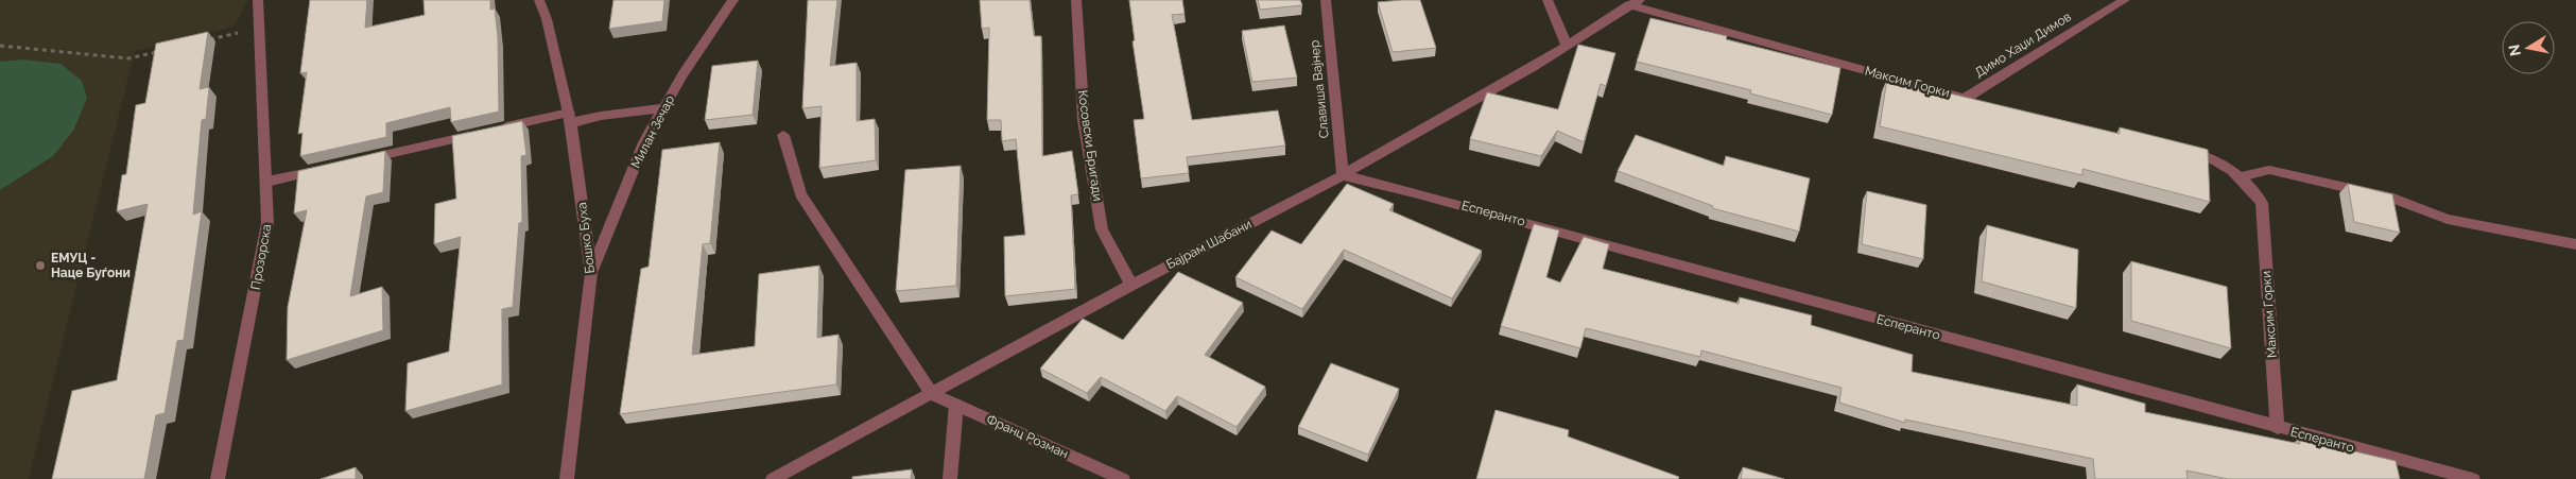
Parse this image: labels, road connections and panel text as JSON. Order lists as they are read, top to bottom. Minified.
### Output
{"streets":{"street":["Димо Хаџи Димов","Максим Горки","Славиша Вајнер","Милан Зечар","Косовски Бригади","Есперанто","Бошко Буха","Бајрам Шабани","Прозорска","Франц Розман"]},"crossings":[["Димо Хаџи Димов","Максим Горки"],["Максим Горки","Есперанто"],["Максим Горки","Бајрам Шабани"],["Славиша Вајнер","Есперанто"],["Славиша Вајнер","Бајрам Шабани"],["Милан Зечар","Бошко Буха"],["Косовски Бригади","Бајрам Шабани"],["Есперанто","Бајрам Шабани"],["Бајрам Шабани","Франц Розман"]],"places":["ЕМУЦ - Наце Буѓони"],"north":"left"}
